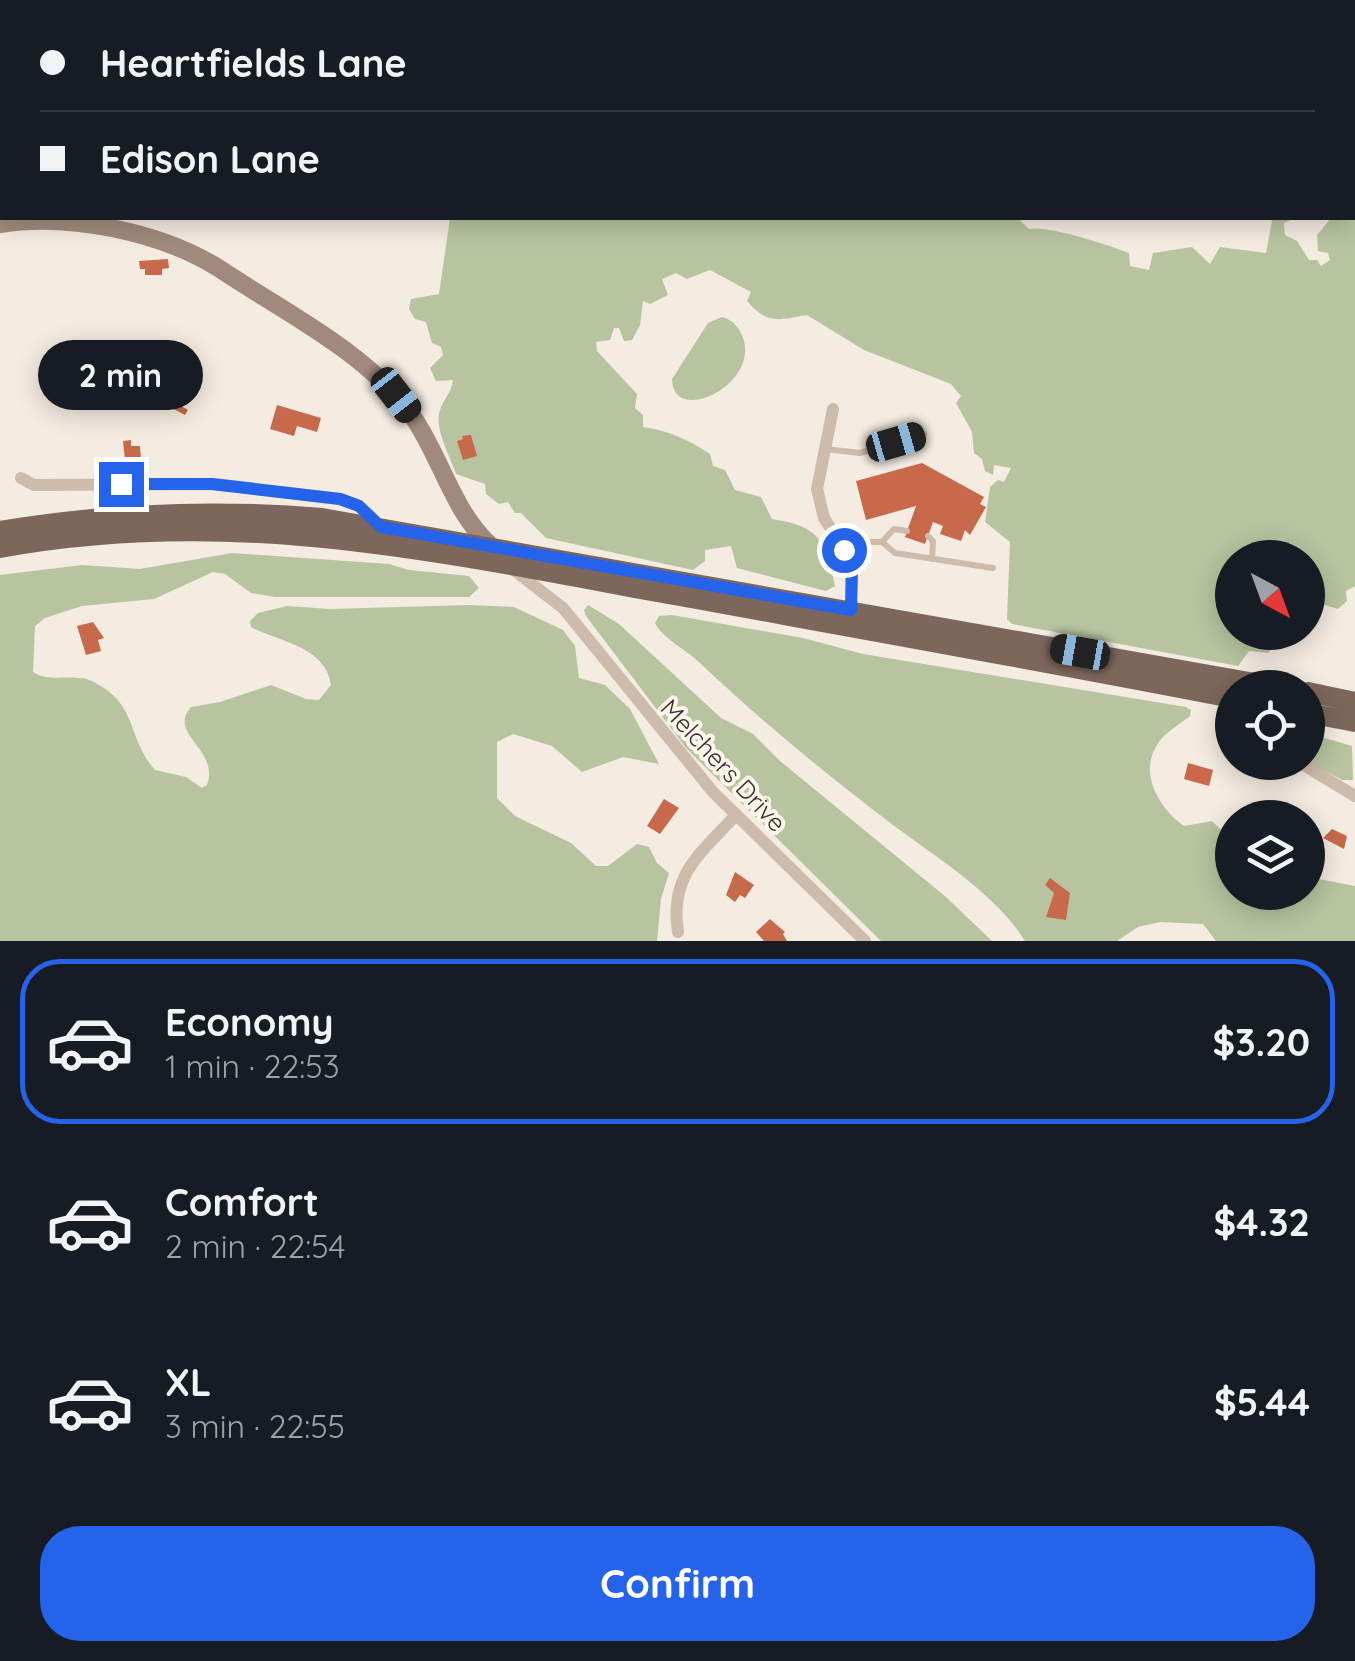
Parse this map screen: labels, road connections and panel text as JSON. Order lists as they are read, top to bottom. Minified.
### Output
{"streets":{"street":["Melchers Drive"]},"north":"bottom right","page":{"banner":["Heartfields Lane","Edison Lane"],"bubble":"2 min","list":[{"name":"Economy","note":"1 min · 22:53","value":"$3.20"},{"name":"Comfort","note":"2 min · 22:54","value":"$4.32"},{"name":"XL","note":"3 min · 22:55","value":"$5.44"}],"buttons":"Confirm"}}
